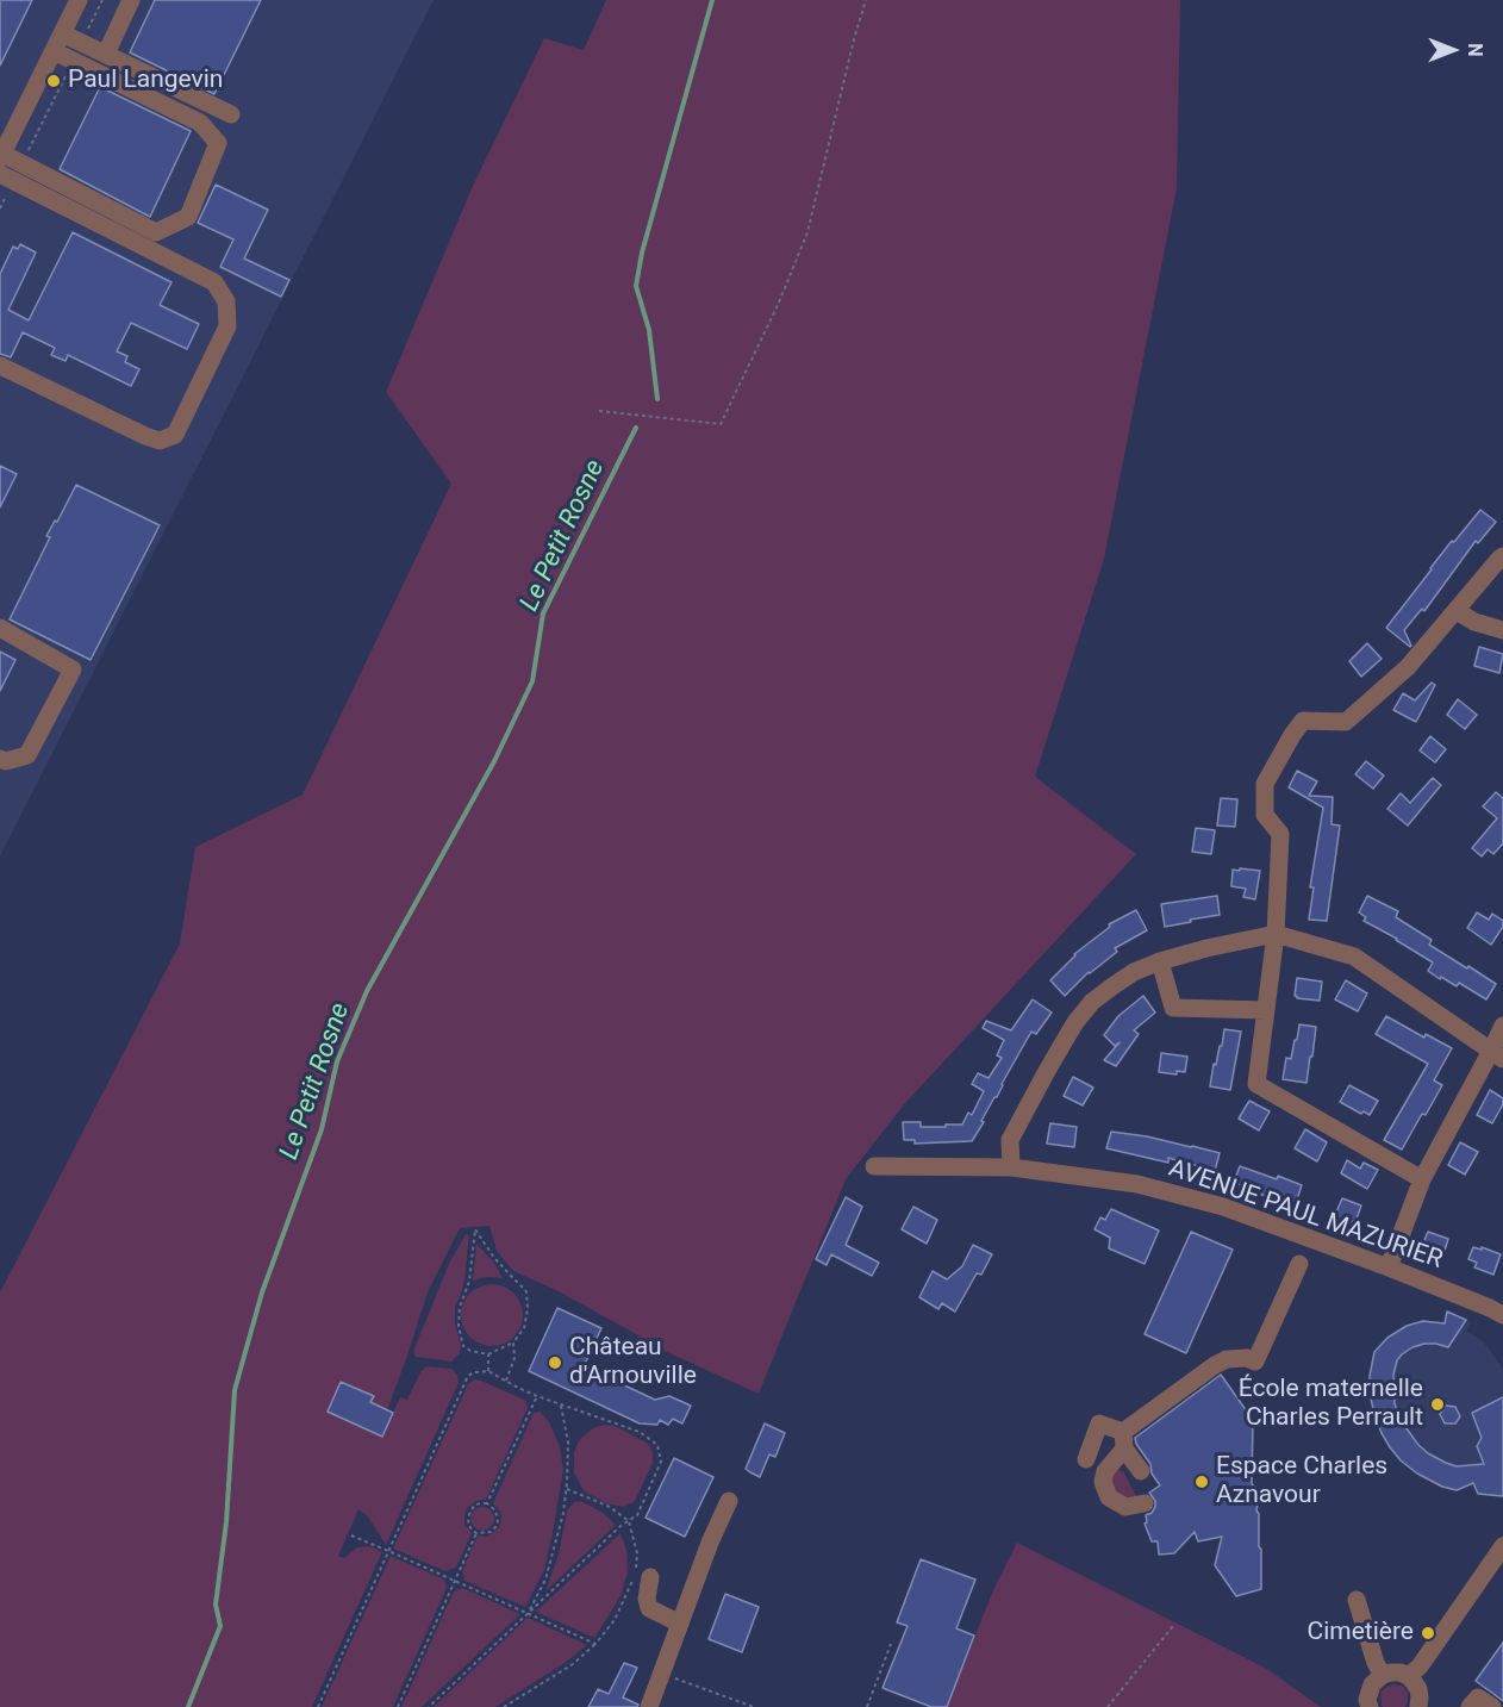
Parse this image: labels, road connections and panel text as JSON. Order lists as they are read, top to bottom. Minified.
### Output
{"streets":{"street":["AVENUE PAUL MAZURIER"]},"water":["Le Petit Rosne"],"places":["Paul Langevin","Château d'Arnouville","École maternelle Charles Perrault","Espace Charles Aznavour","Cimetière"],"north":"right"}
